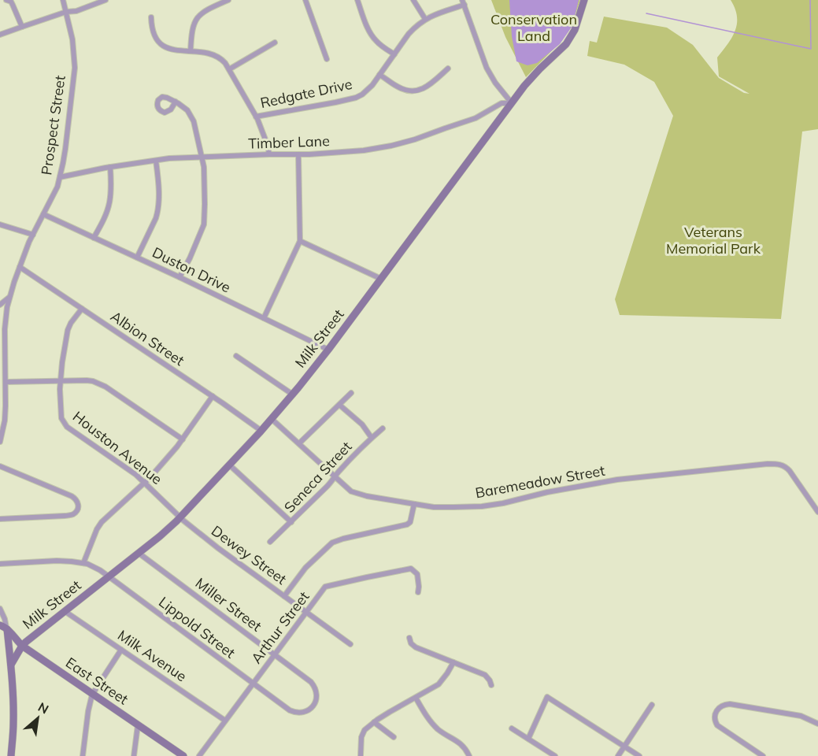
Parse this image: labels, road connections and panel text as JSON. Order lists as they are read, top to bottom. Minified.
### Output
{"streets":{"street":["Redgate Drive","Prospect Street","Timber Lane","Duston Drive","Albion Street","Milk Street","Houston Avenue","Seneca Street","Baremeadow Street","Dewey Street","Miller Street","Lippold Street","Arthur Street","Milk Avenue","East Street"]},"crossings":[["Prospect Street","Timber Lane"],["Prospect Street","Duston Drive"],["Prospect Street","Albion Street"],["Timber Lane","Milk Street"],["Duston Drive","Milk Street"],["Albion Street","Milk Street"],["Albion Street","Houston Avenue"],["Milk Street","Houston Avenue"],["Milk Street","Baremeadow Street"],["Milk Street","Dewey Street"],["Milk Street","Miller Street"],["Milk Street","Lippold Street"],["Milk Street","Milk Avenue"],["Milk Street","East Street"],["Houston Avenue","Dewey Street"],["Seneca Street","Baremeadow Street"],["Dewey Street","Arthur Street"],["Miller Street","Lippold Street"],["Miller Street","Arthur Street"],["Lippold Street","Arthur Street"],["Arthur Street","Milk Avenue"]],"parks":["Conservation Land","Veterans Memorial Park"],"north":"top right"}
